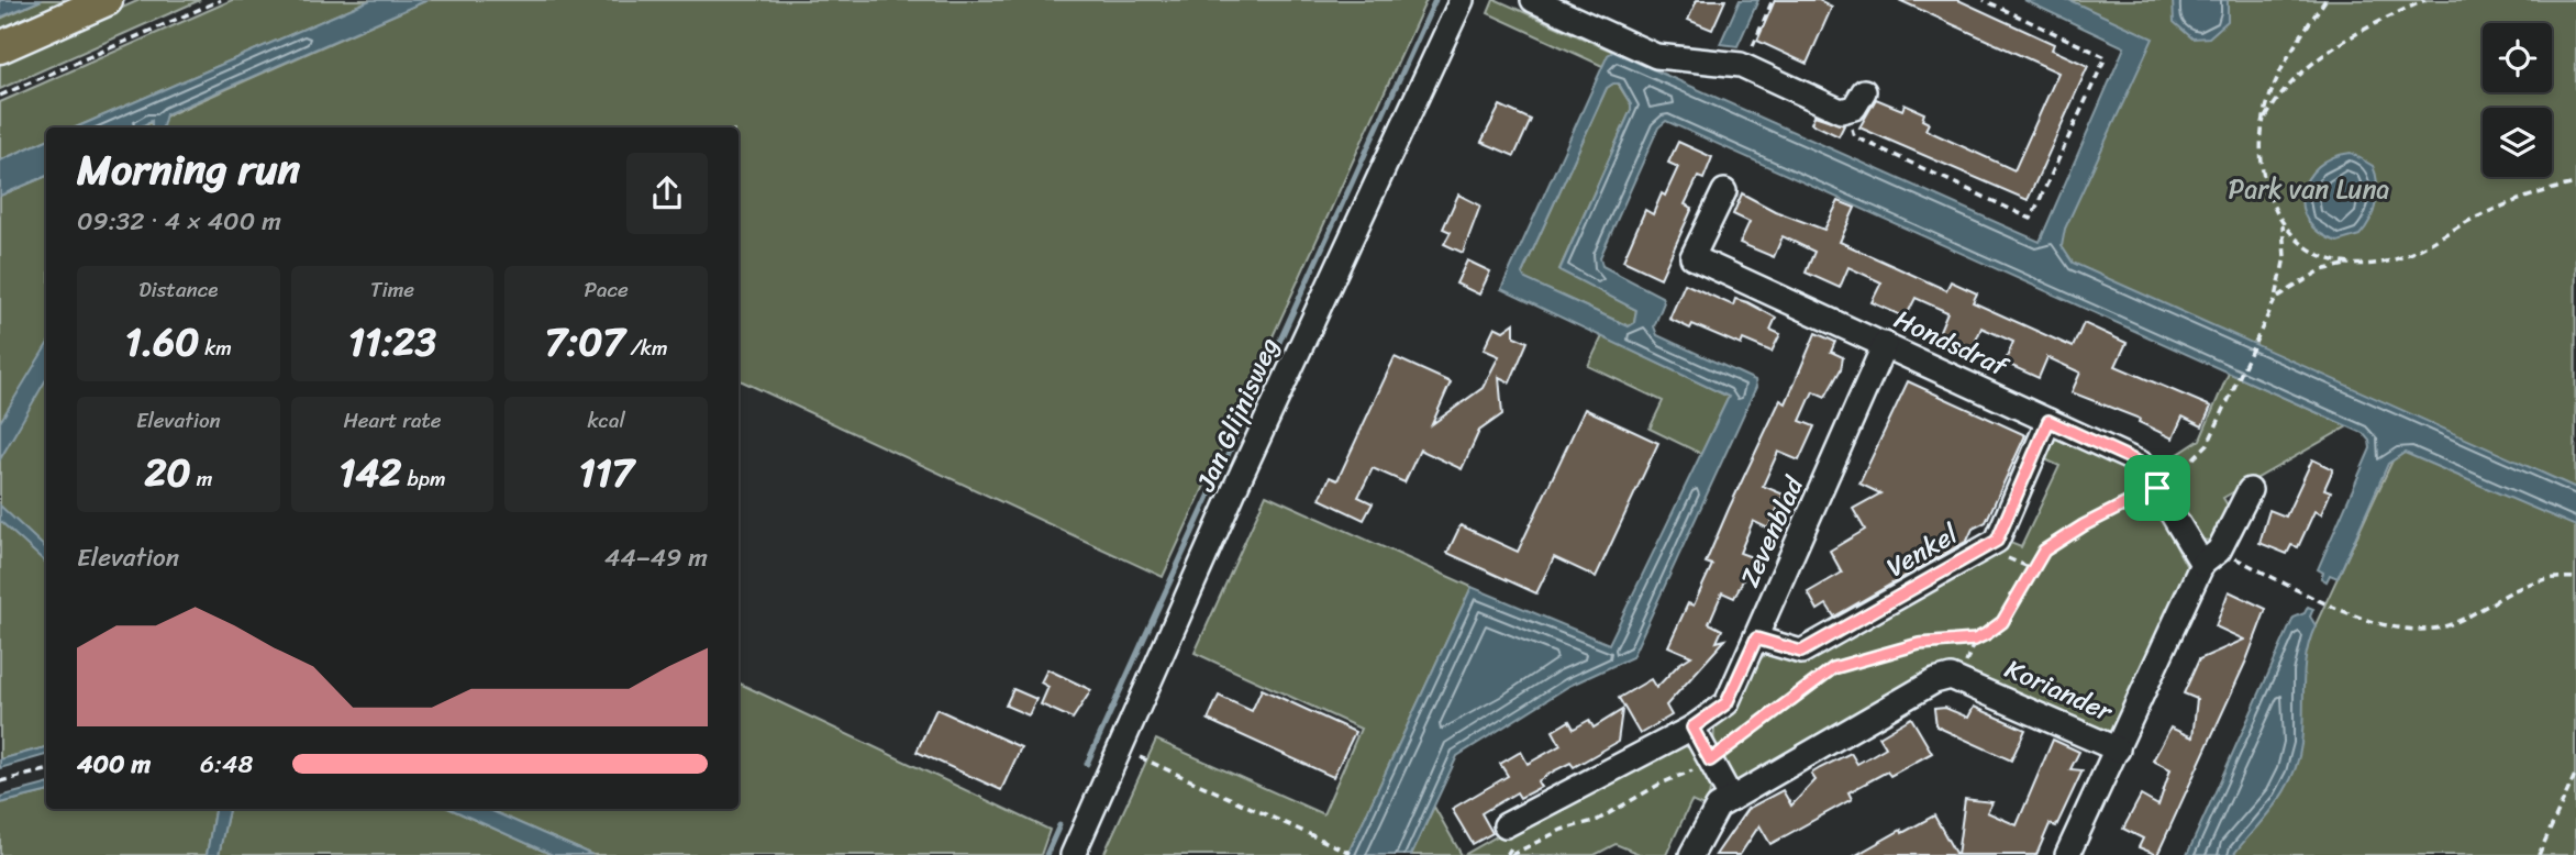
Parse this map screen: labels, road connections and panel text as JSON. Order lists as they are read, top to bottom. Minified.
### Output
{"streets":{"street":["Hondsdraf","Jan Glijnisweg","Zevenblad","Venkel","Koriander"]},"crossings":[["Hondsdraf","Zevenblad"],["Hondsdraf","Venkel"],["Zevenblad","Venkel"]],"parks":["Park van Luna"],"page":{"heading":["Morning run","09:32 · 4 × 400 m"],"stats":[["Distance","1.60 km"],["Time","11:23"],["Pace","7:07 /km"],["Elevation","20 m"],["Heart rate","142 bpm"],["kcal","117"]],"chart":["Elevation","44–49 m"],"list":[{"name":"400 m","note":"6:48"}]}}
